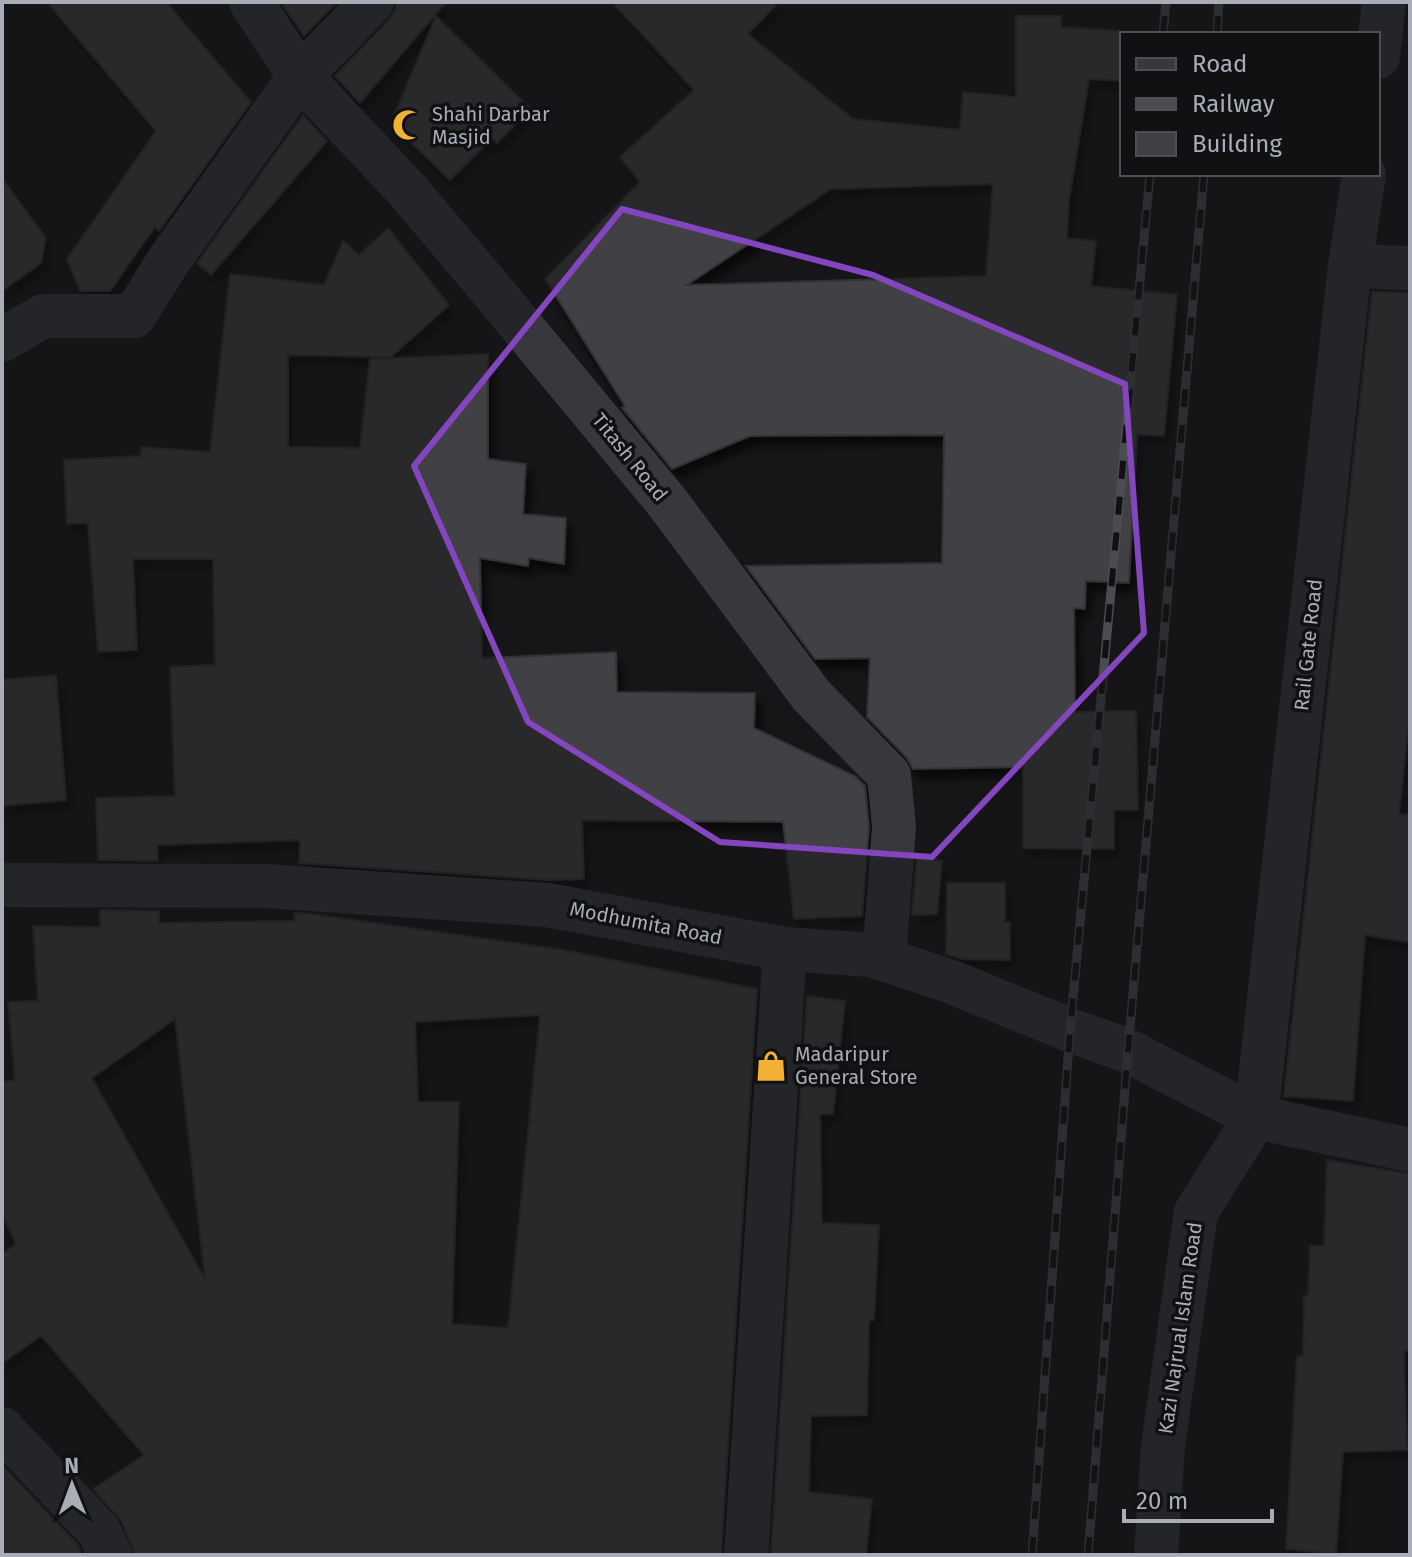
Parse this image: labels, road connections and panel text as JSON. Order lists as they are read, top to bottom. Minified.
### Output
{"streets":{"street":["Titash Road","Rail Gate Road","Modhumita Road","Kazi Najrual Islam Road"]},"crossings":[["Titash Road","Modhumita Road"],["Rail Gate Road","Modhumita Road"],["Rail Gate Road","Kazi Najrual Islam Road"],["Modhumita Road","Kazi Najrual Islam Road"]],"places":{"mosque":["Shahi Darbar Masjid"],"shop":["Madaripur General Store"]},"legend":["Road","Railway","Building"],"scale_bar":"20 m","north":"top"}
